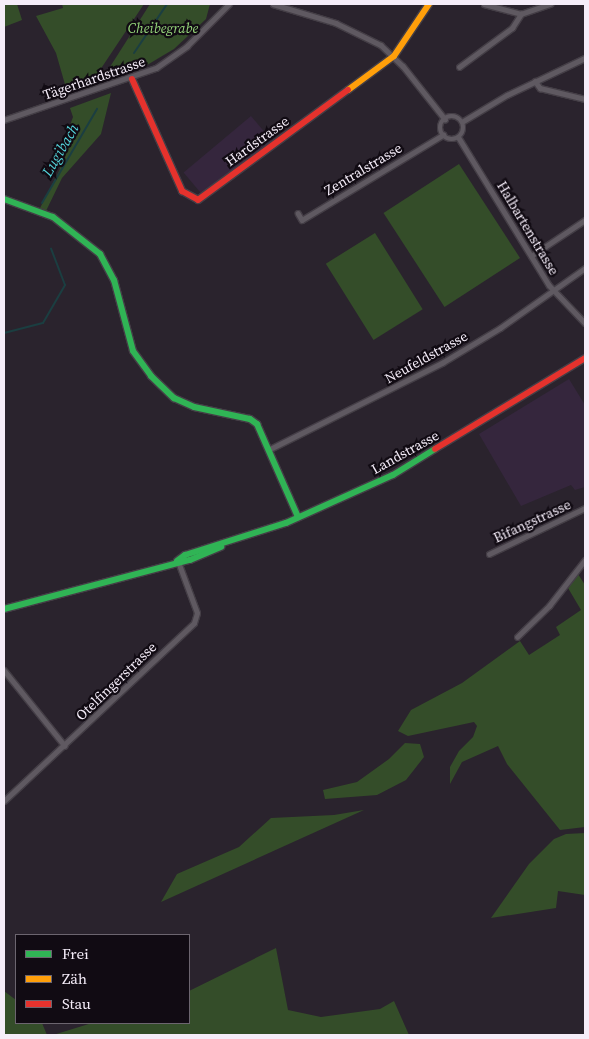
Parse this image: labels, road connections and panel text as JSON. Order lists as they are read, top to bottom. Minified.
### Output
{"streets":{"street":["Tägerhardstrasse","Hardstrasse","Zentralstrasse","Halbartenstrasse","Neufeldstrasse","Landstrasse","Bifangstrasse","Otelfingerstrasse"]},"crossings":[["Tägerhardstrasse","Hardstrasse"],["Zentralstrasse","Halbartenstrasse"],["Halbartenstrasse","Neufeldstrasse"],["Landstrasse","Otelfingerstrasse"]],"water":["Lugibach"],"parks":["Cheibegrabe"],"legend":["Frei","Zäh","Stau"]}
